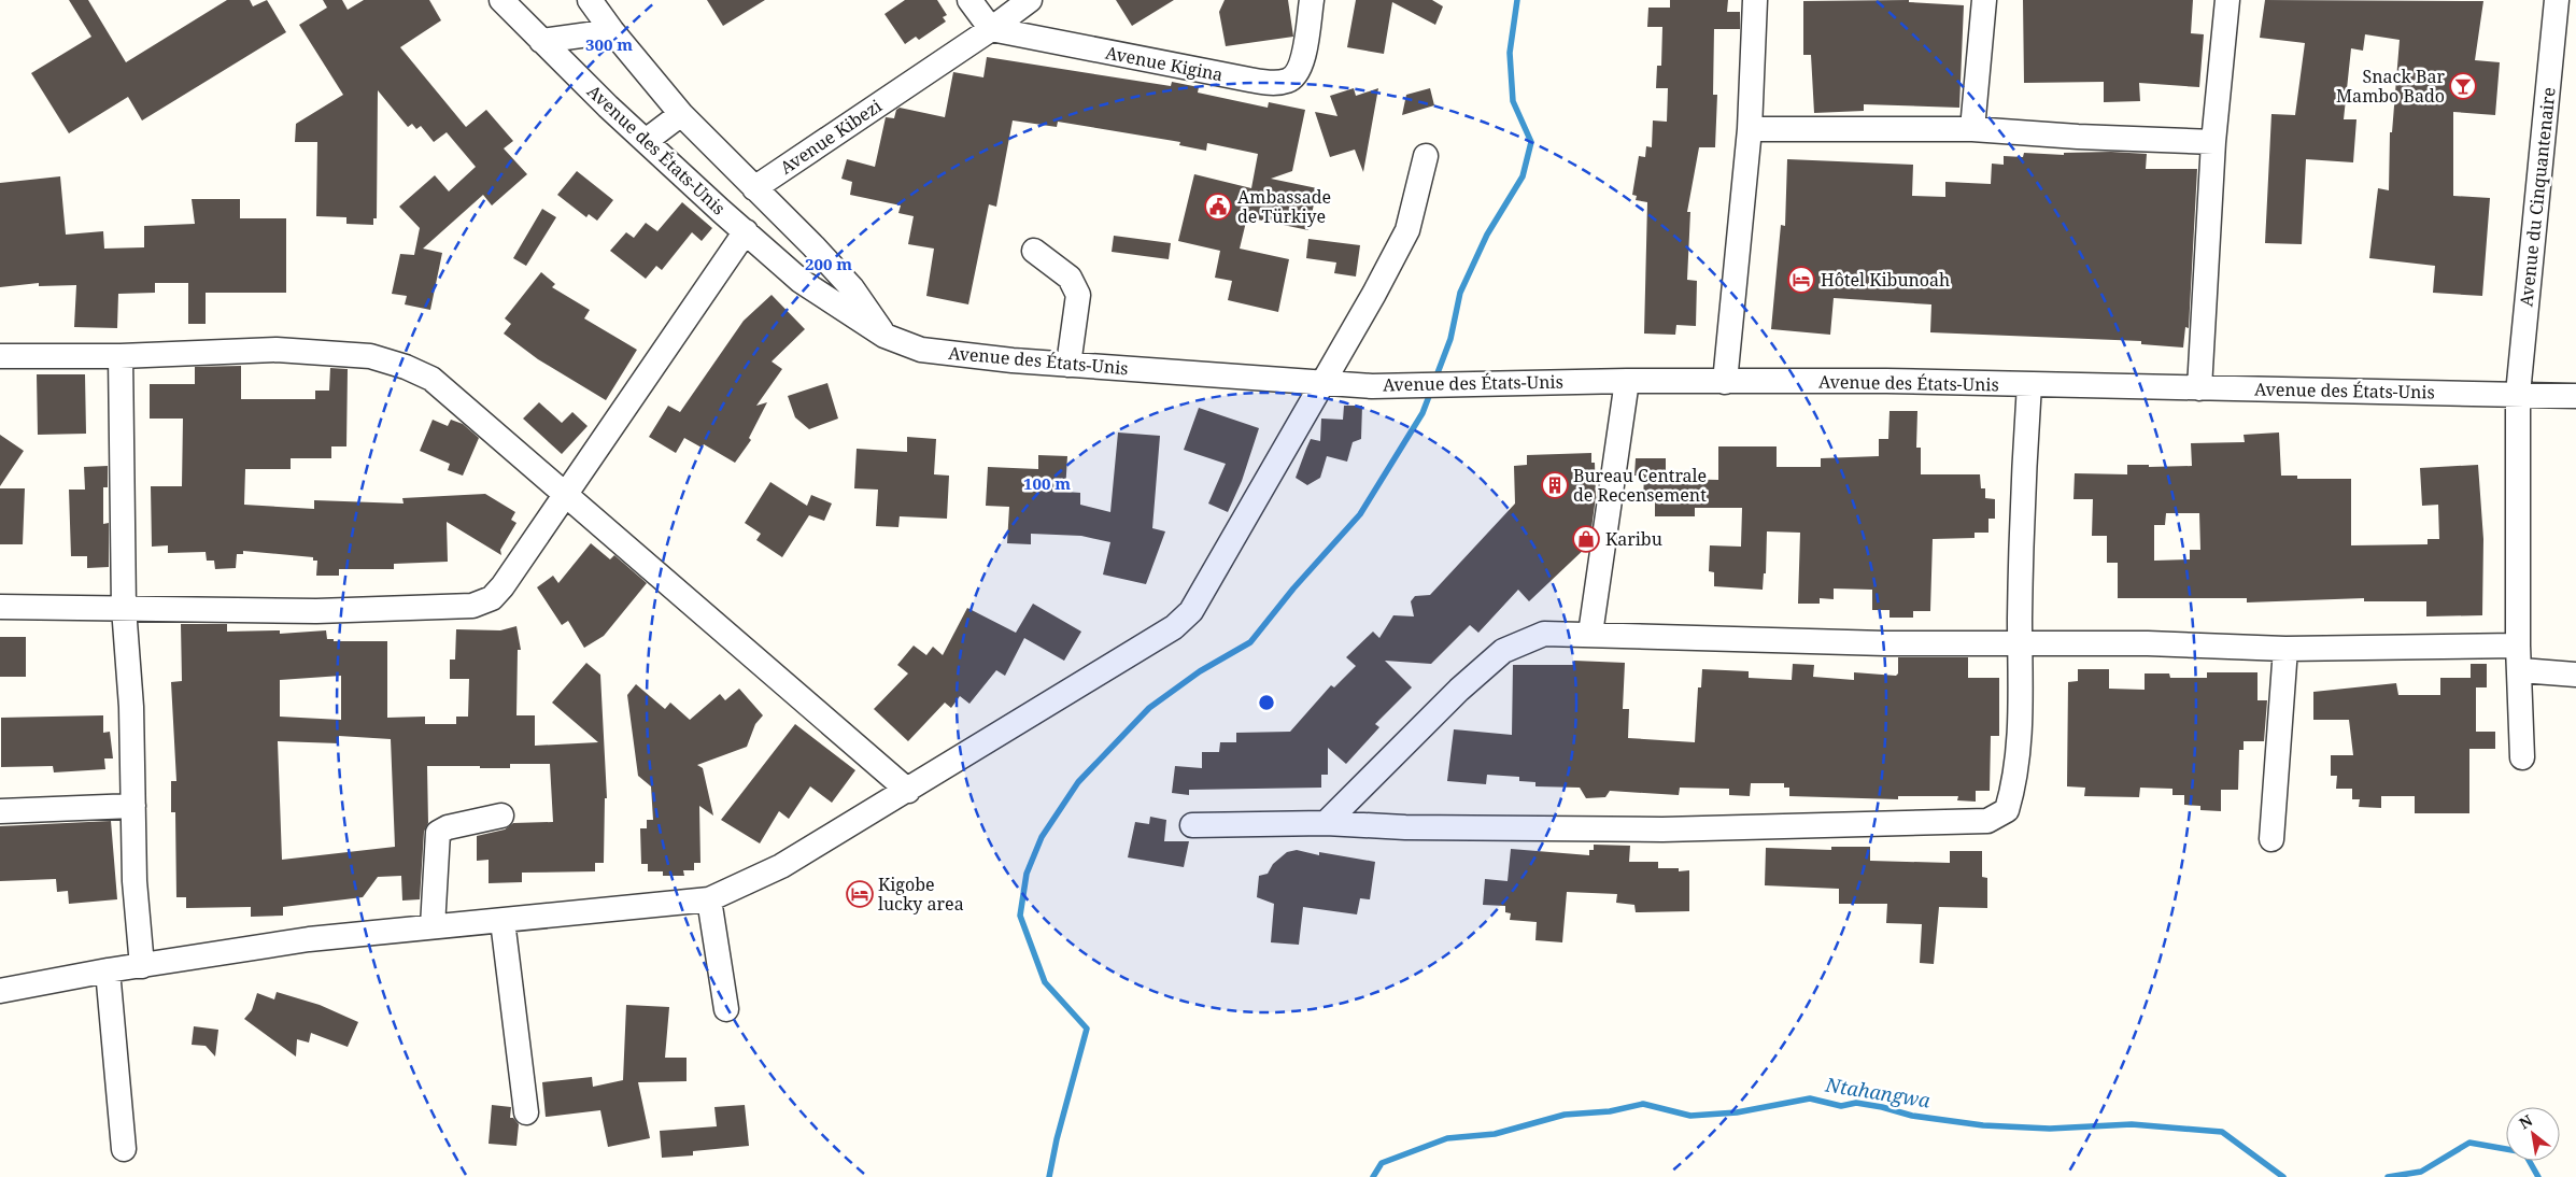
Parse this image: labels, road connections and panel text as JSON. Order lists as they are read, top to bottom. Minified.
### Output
{"streets":{"street":["Avenue Kigina","Avenue Kibezi","Avenue des États-Unis","Avenue du Cinquantenaire"]},"crossings":[["Avenue Kigina","Avenue Kibezi"],["Avenue des États-Unis","Avenue du Cinquantenaire"]],"water":["Ntahangwa"],"places":{"bar":["Snack Bar Mambo Bado"],"public building":["Ambassade de Türkiye"],"hotel":["Hôtel Kibunoah","Kigobe lucky area"],"building":["Bureau Centrale de Recensement"],"shop":["Karibu"]},"north":"top left","rings":["300 m","200 m","100 m"]}
